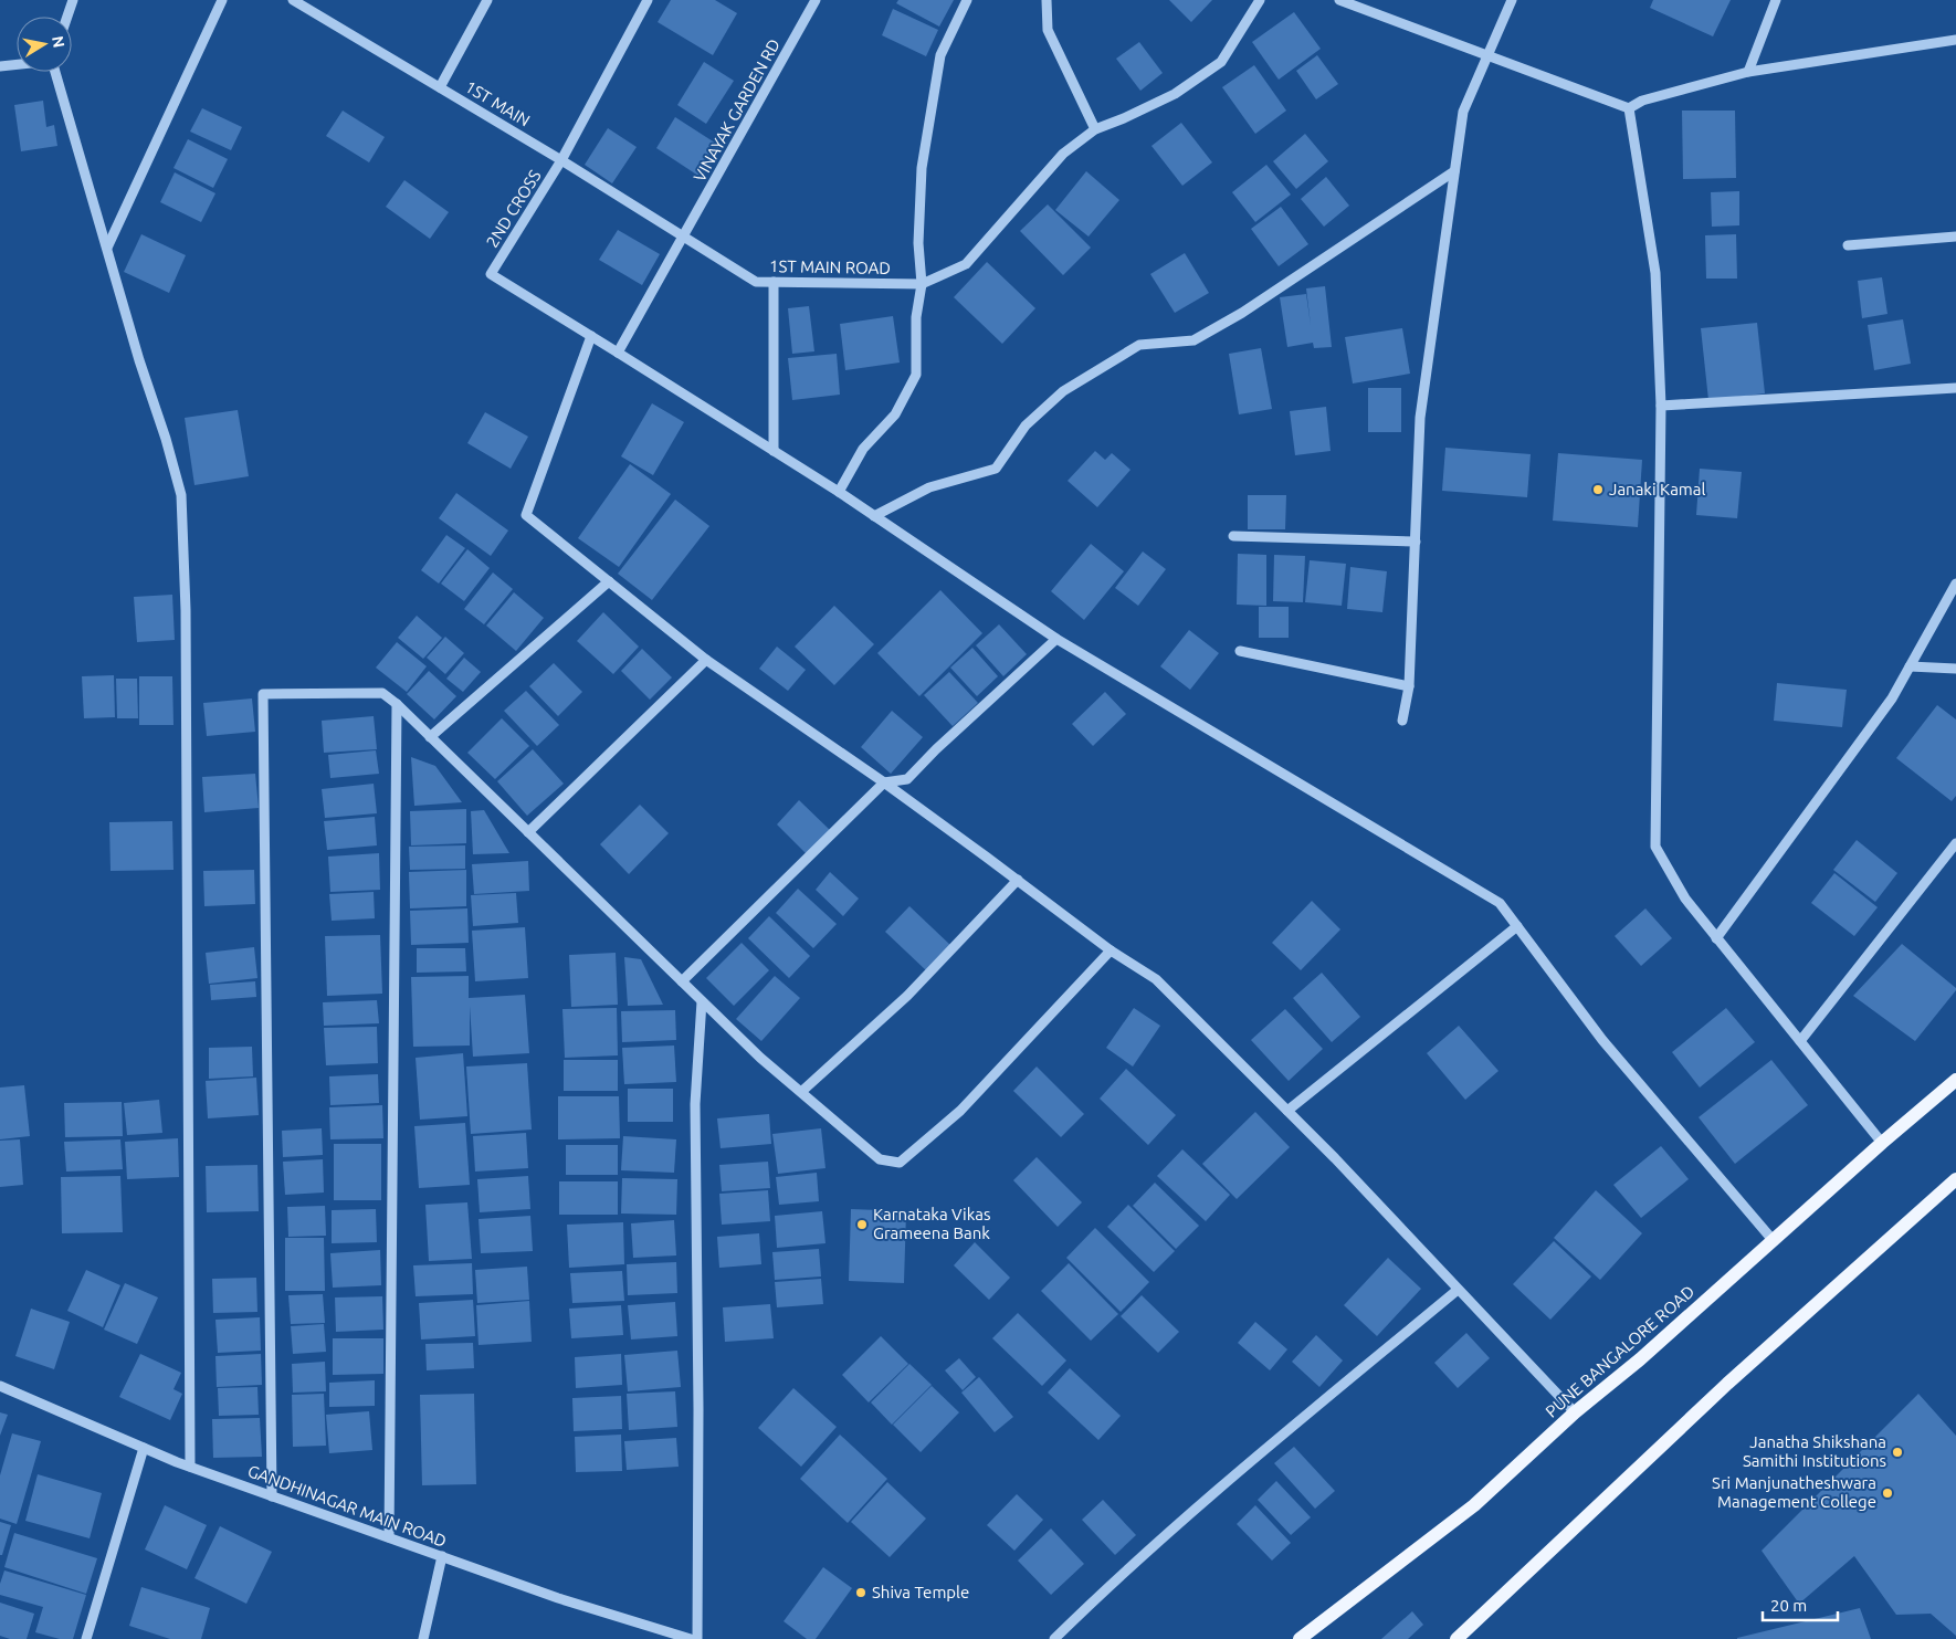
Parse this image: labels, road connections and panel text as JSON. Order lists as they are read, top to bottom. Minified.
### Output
{"streets":{"main road":["PUNE BANGALORE ROAD"],"street":["1ST MAIN","VINAYAK GARDEN RD","2ND CROSS","1ST MAIN ROAD","GANDHINAGAR MAIN ROAD"]},"crossings":[["1ST MAIN","VINAYAK GARDEN RD"],["1ST MAIN","2ND CROSS"],["1ST MAIN","1ST MAIN ROAD"],["VINAYAK GARDEN RD","1ST MAIN ROAD"]],"places":["Janaki Kamal","Karnataka Vikas Grameena Bank","Janatha Shikshana Samithi Institutions","Sri Manjunatheshwara Management College","Shiva Temple"],"scale_bar":"20 m","north":"right"}
